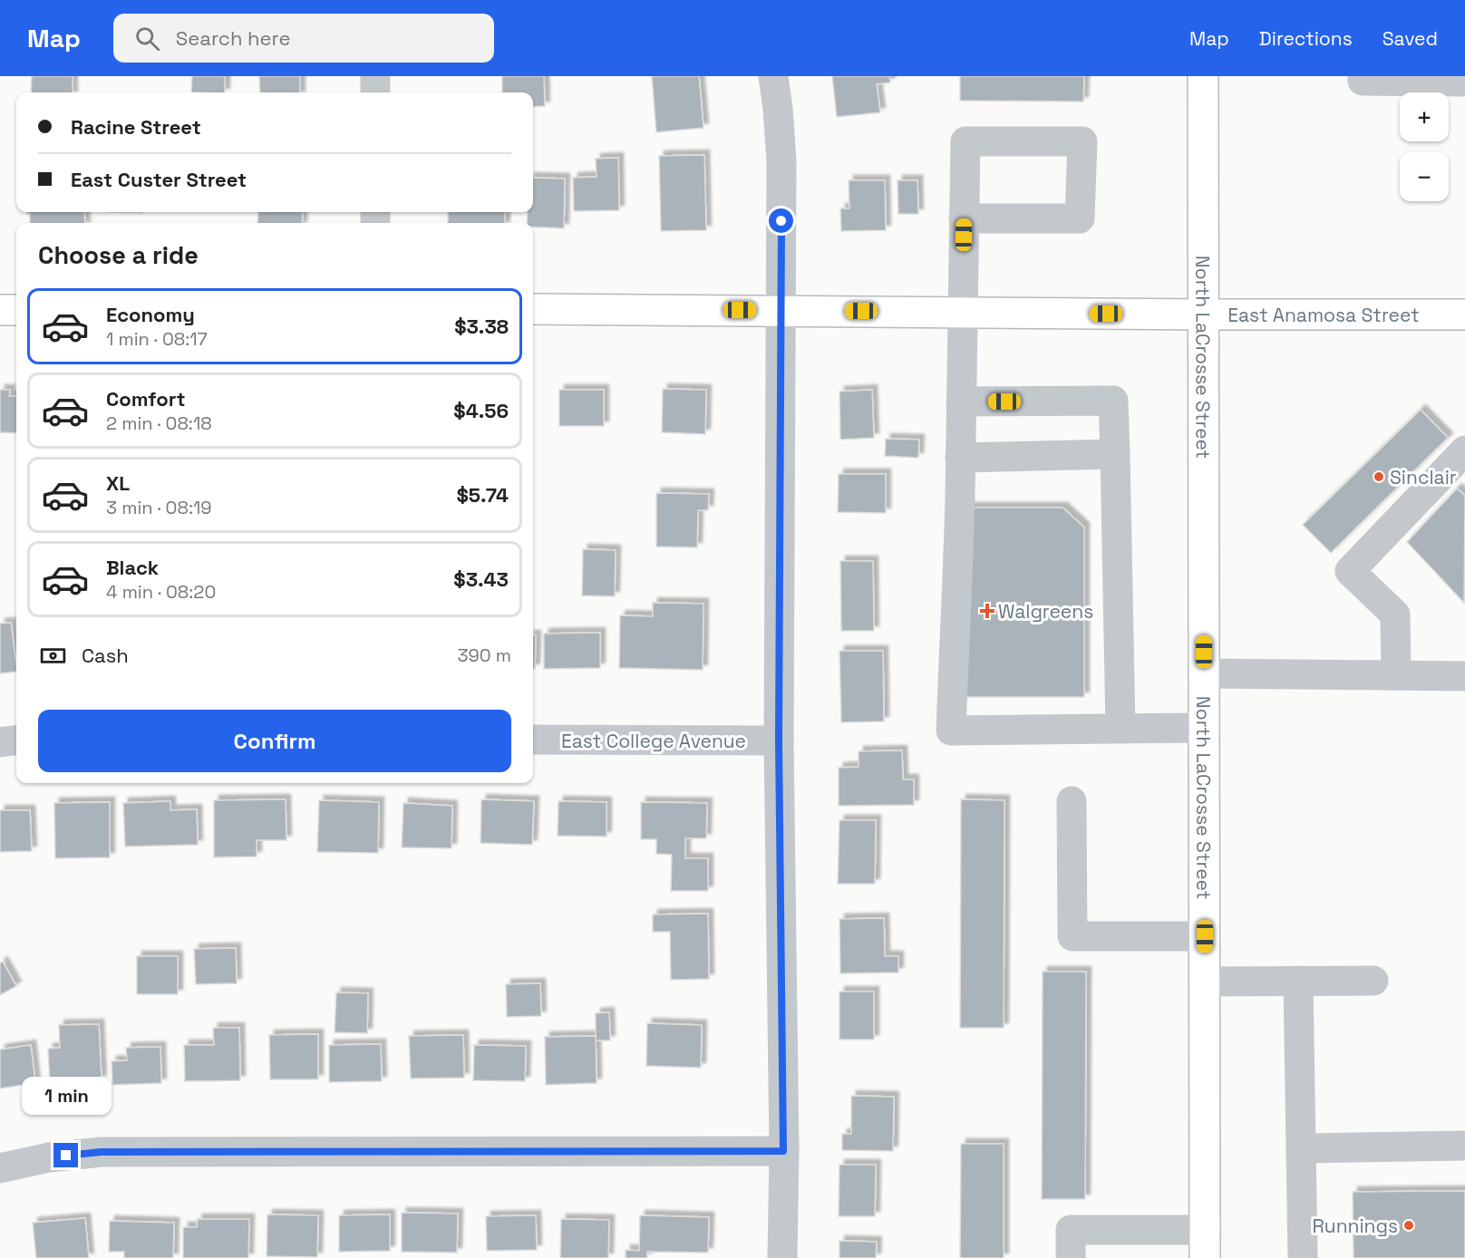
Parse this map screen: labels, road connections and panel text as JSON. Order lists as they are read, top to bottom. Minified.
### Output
{"streets":{"main road":["East Anamosa Street","North LaCrosse Street"],"street":["East College Avenue"]},"crossings":[["East Anamosa Street","North LaCrosse Street"]],"places":{"other":["Sinclair","Runnings"],"health":["Walgreens"]},"page":{"header":"Map","search":"Search here","nav":["Map","Directions","Saved"],"map_buttons":["+","−"],"banner":["Racine Street","East Custer Street"],"heading":"Choose a ride","list":[{"name":"Economy","note":"1 min · 08:17","value":"$3.38"},{"name":"Comfort","note":"2 min · 08:18","value":"$4.56"},{"name":"XL","note":"3 min · 08:19","value":"$5.74"},{"name":"Black","note":"4 min · 08:20","value":"$3.43"}],"pay":["Cash","390 m"],"buttons":"Confirm","bubble":"1 min"}}
